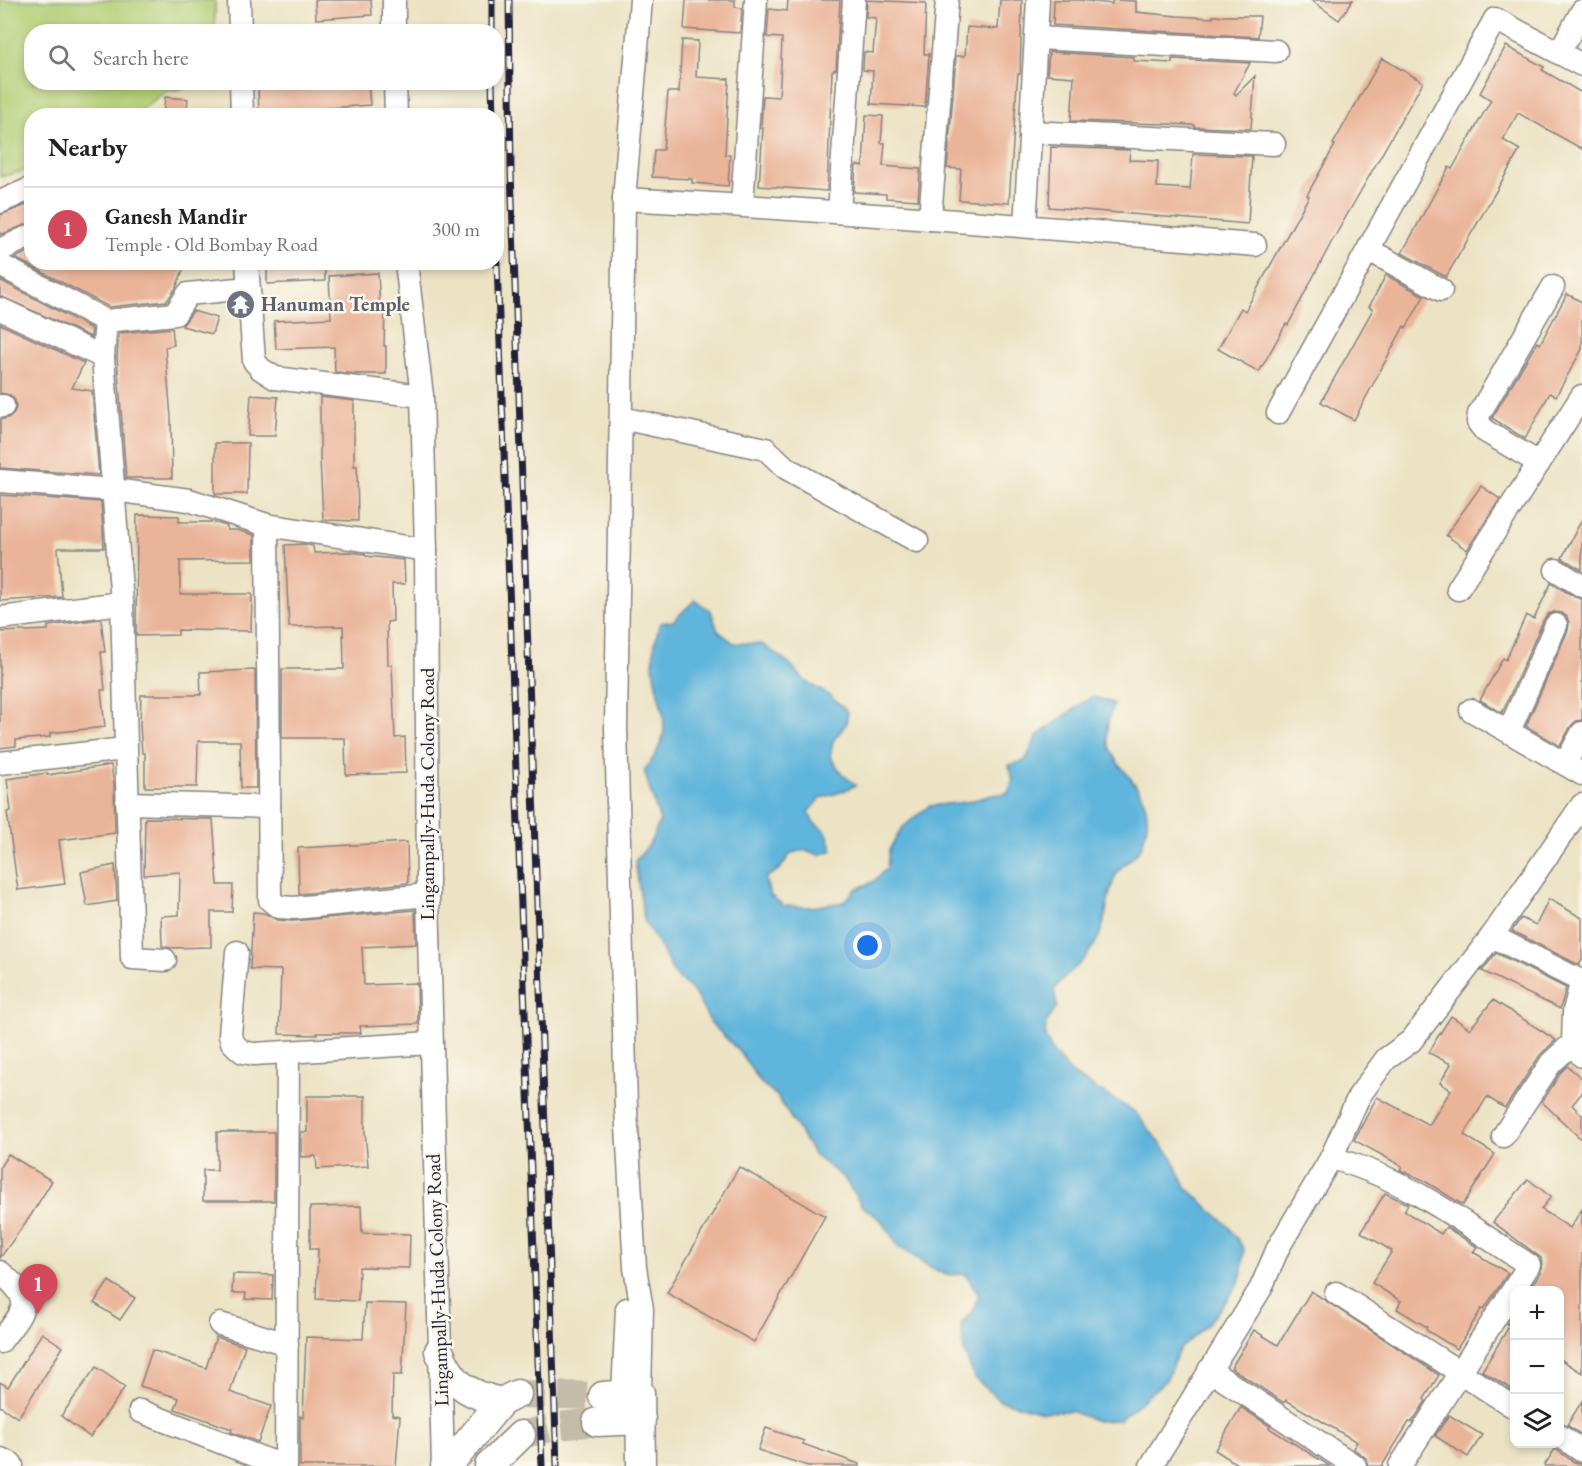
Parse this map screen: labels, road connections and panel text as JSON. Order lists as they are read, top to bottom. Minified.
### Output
{"streets":{"street":["Lingampally-Huda Colony Road"]},"places":{"temple":["Hanuman Temple"]},"page":{"search":"Search here","heading":"Nearby","list":[{"mark":"1","name":"Ganesh Mandir","note":"Temple · Old Bombay Road","value":"300 m"}],"pins":"1","map_buttons":["+","−"]}}
